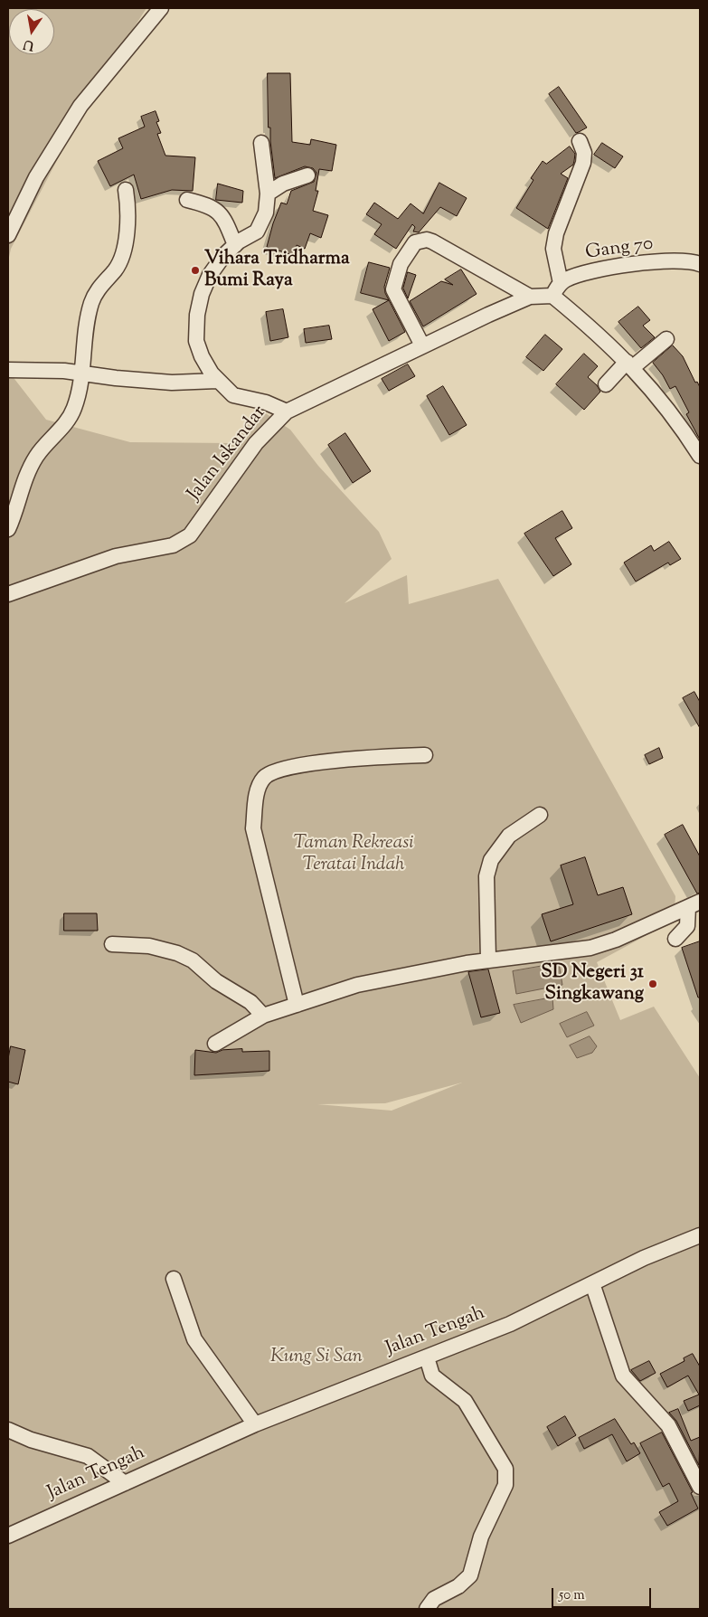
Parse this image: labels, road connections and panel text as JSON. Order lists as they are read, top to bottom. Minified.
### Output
{"streets":{"street":["Gang 70","Jalan Iskandar","Jalan Tengah"]},"crossings":[["Gang 70","Jalan Iskandar"]],"parks":["Taman Rekreasi Teratai Indah","Kung Si San"],"places":["Vihara Tridharma Bumi Raya","SD Negeri 31 Singkawang"],"scale_bar":"50 m","north":"bottom"}
